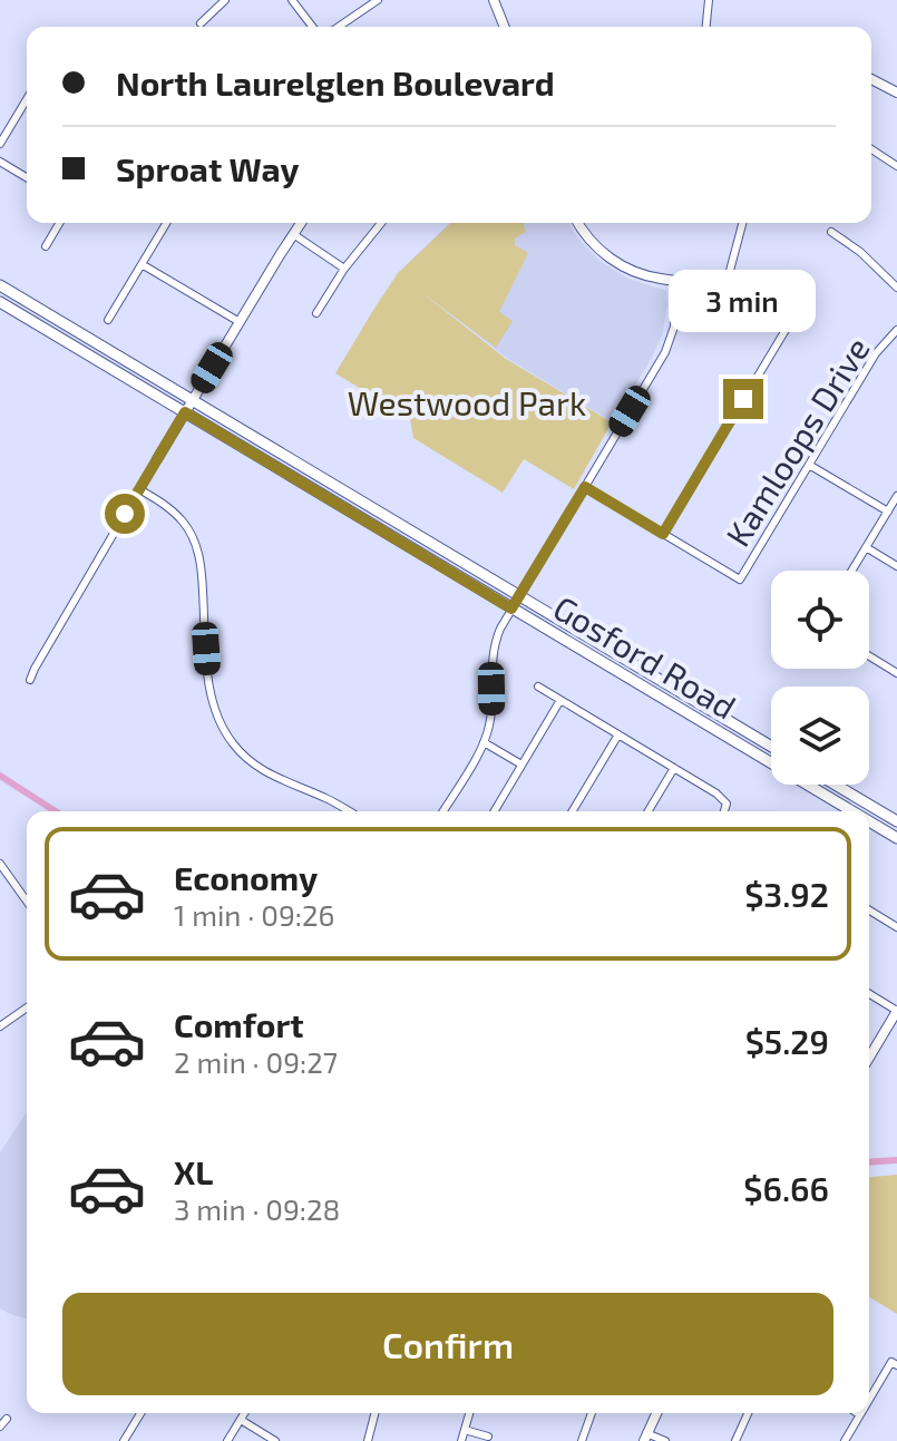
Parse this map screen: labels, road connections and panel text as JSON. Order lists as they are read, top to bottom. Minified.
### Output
{"streets":{"main road":["Gosford Road"],"street":["Kamloops Drive"]},"parks":["Westwood Park"],"page":{"banner":["North Laurelglen Boulevard","Sproat Way"],"bubble":"3 min","list":[{"name":"Economy","note":"1 min · 09:26","value":"$3.92"},{"name":"Comfort","note":"2 min · 09:27","value":"$5.29"},{"name":"XL","note":"3 min · 09:28","value":"$6.66"}],"buttons":"Confirm"}}
